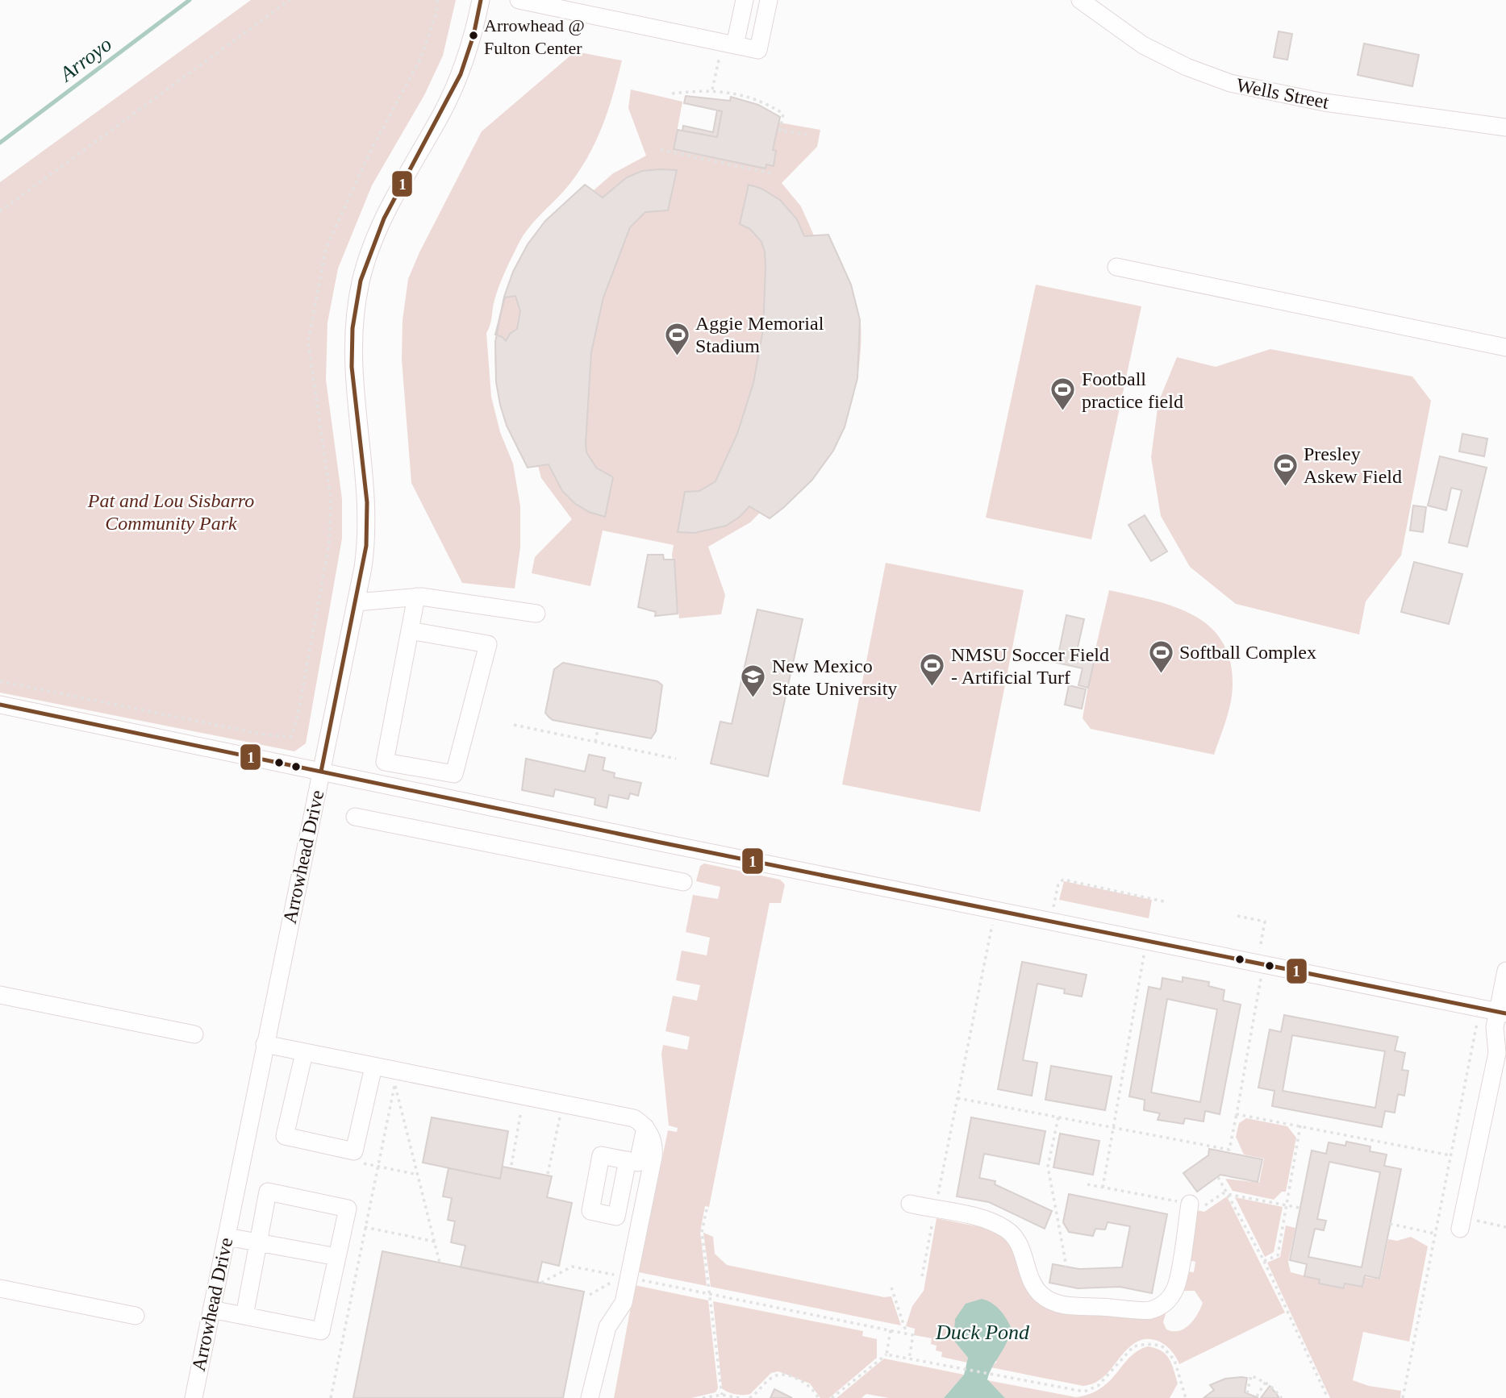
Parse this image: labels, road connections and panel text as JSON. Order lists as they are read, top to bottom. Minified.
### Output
{"streets":{"street":["Wells Street","Arrowhead Drive"]},"water":["Arroyo","Duck Pond"],"parks":["Pat and Lou Sisbarro Community Park"],"places":{"other":["Arrowhead @ Fulton Center"],"sports":["Aggie Memorial Stadium","Football practice field","Presley Askew Field","Softball Complex","NMSU Soccer Field - Artificial Turf"],"school or university":["New Mexico State University"]},"lines":["transit line 1"]}
